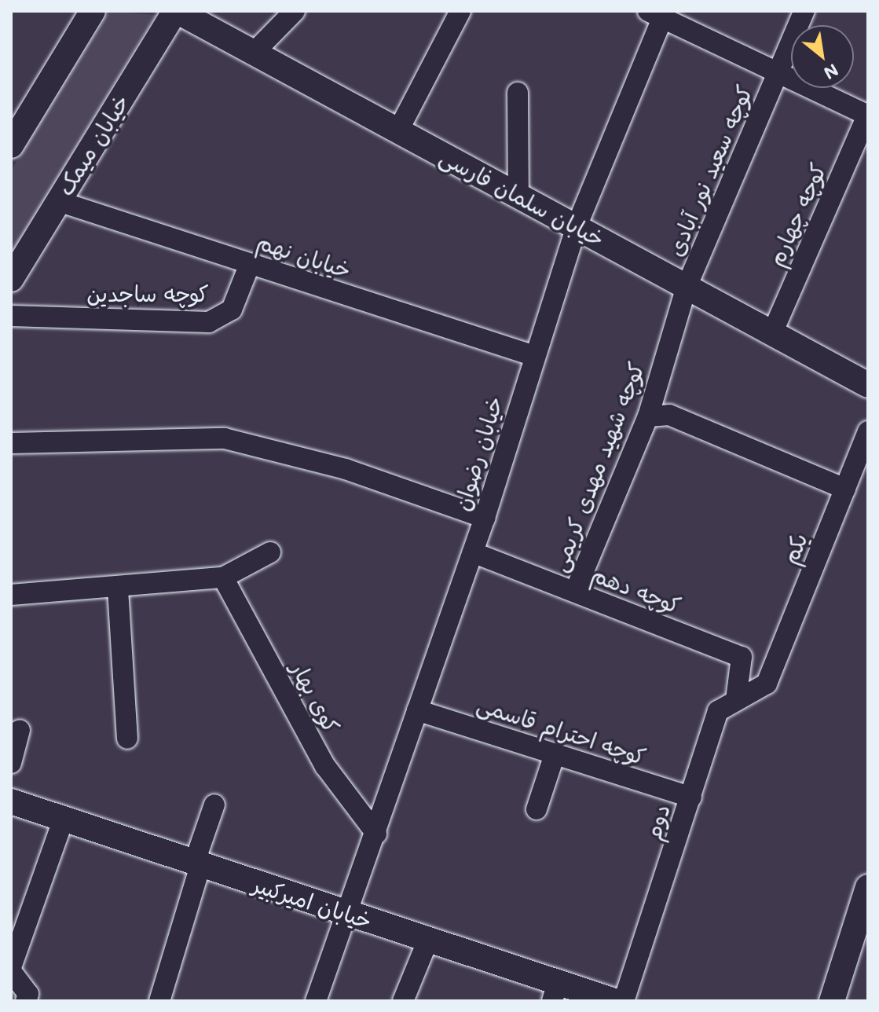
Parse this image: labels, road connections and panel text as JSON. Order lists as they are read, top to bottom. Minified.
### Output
{"streets":{"street":["خیابان میمک","کوچه سعید نور آبادی","خیابان سلمان فارسی","کوچه چهارم","خیابان نهم","کوچه ساجدین","خیابان رضوان","کوچه شهید مهدی کریمی","یکم","کوچه دهم","کوی بهار","کوچه احترام قاسمی","دوم","خیابان امیرکبیر"]},"crossings":[["خیابان میمک","خیابان سلمان فارسی"],["خیابان میمک","خیابان نهم"],["کوچه سعید نور آبادی","خیابان سلمان فارسی"],["کوچه سعید نور آبادی","کوچه شهید مهدی کریمی"],["خیابان سلمان فارسی","کوچه چهارم"],["خیابان سلمان فارسی","خیابان رضوان"],["خیابان سلمان فارسی","کوچه شهید مهدی کریمی"],["خیابان نهم","کوچه ساجدین"],["خیابان نهم","خیابان رضوان"],["خیابان رضوان","کوچه دهم"],["خیابان رضوان","کوی بهار"],["خیابان رضوان","کوچه احترام قاسمی"],["خیابان رضوان","خیابان امیرکبیر"],["کوچه شهید مهدی کریمی","کوچه دهم"],["یکم","دوم"],["کوچه دهم","دوم"],["کوچه احترام قاسمی","دوم"]],"north":"bottom right"}
